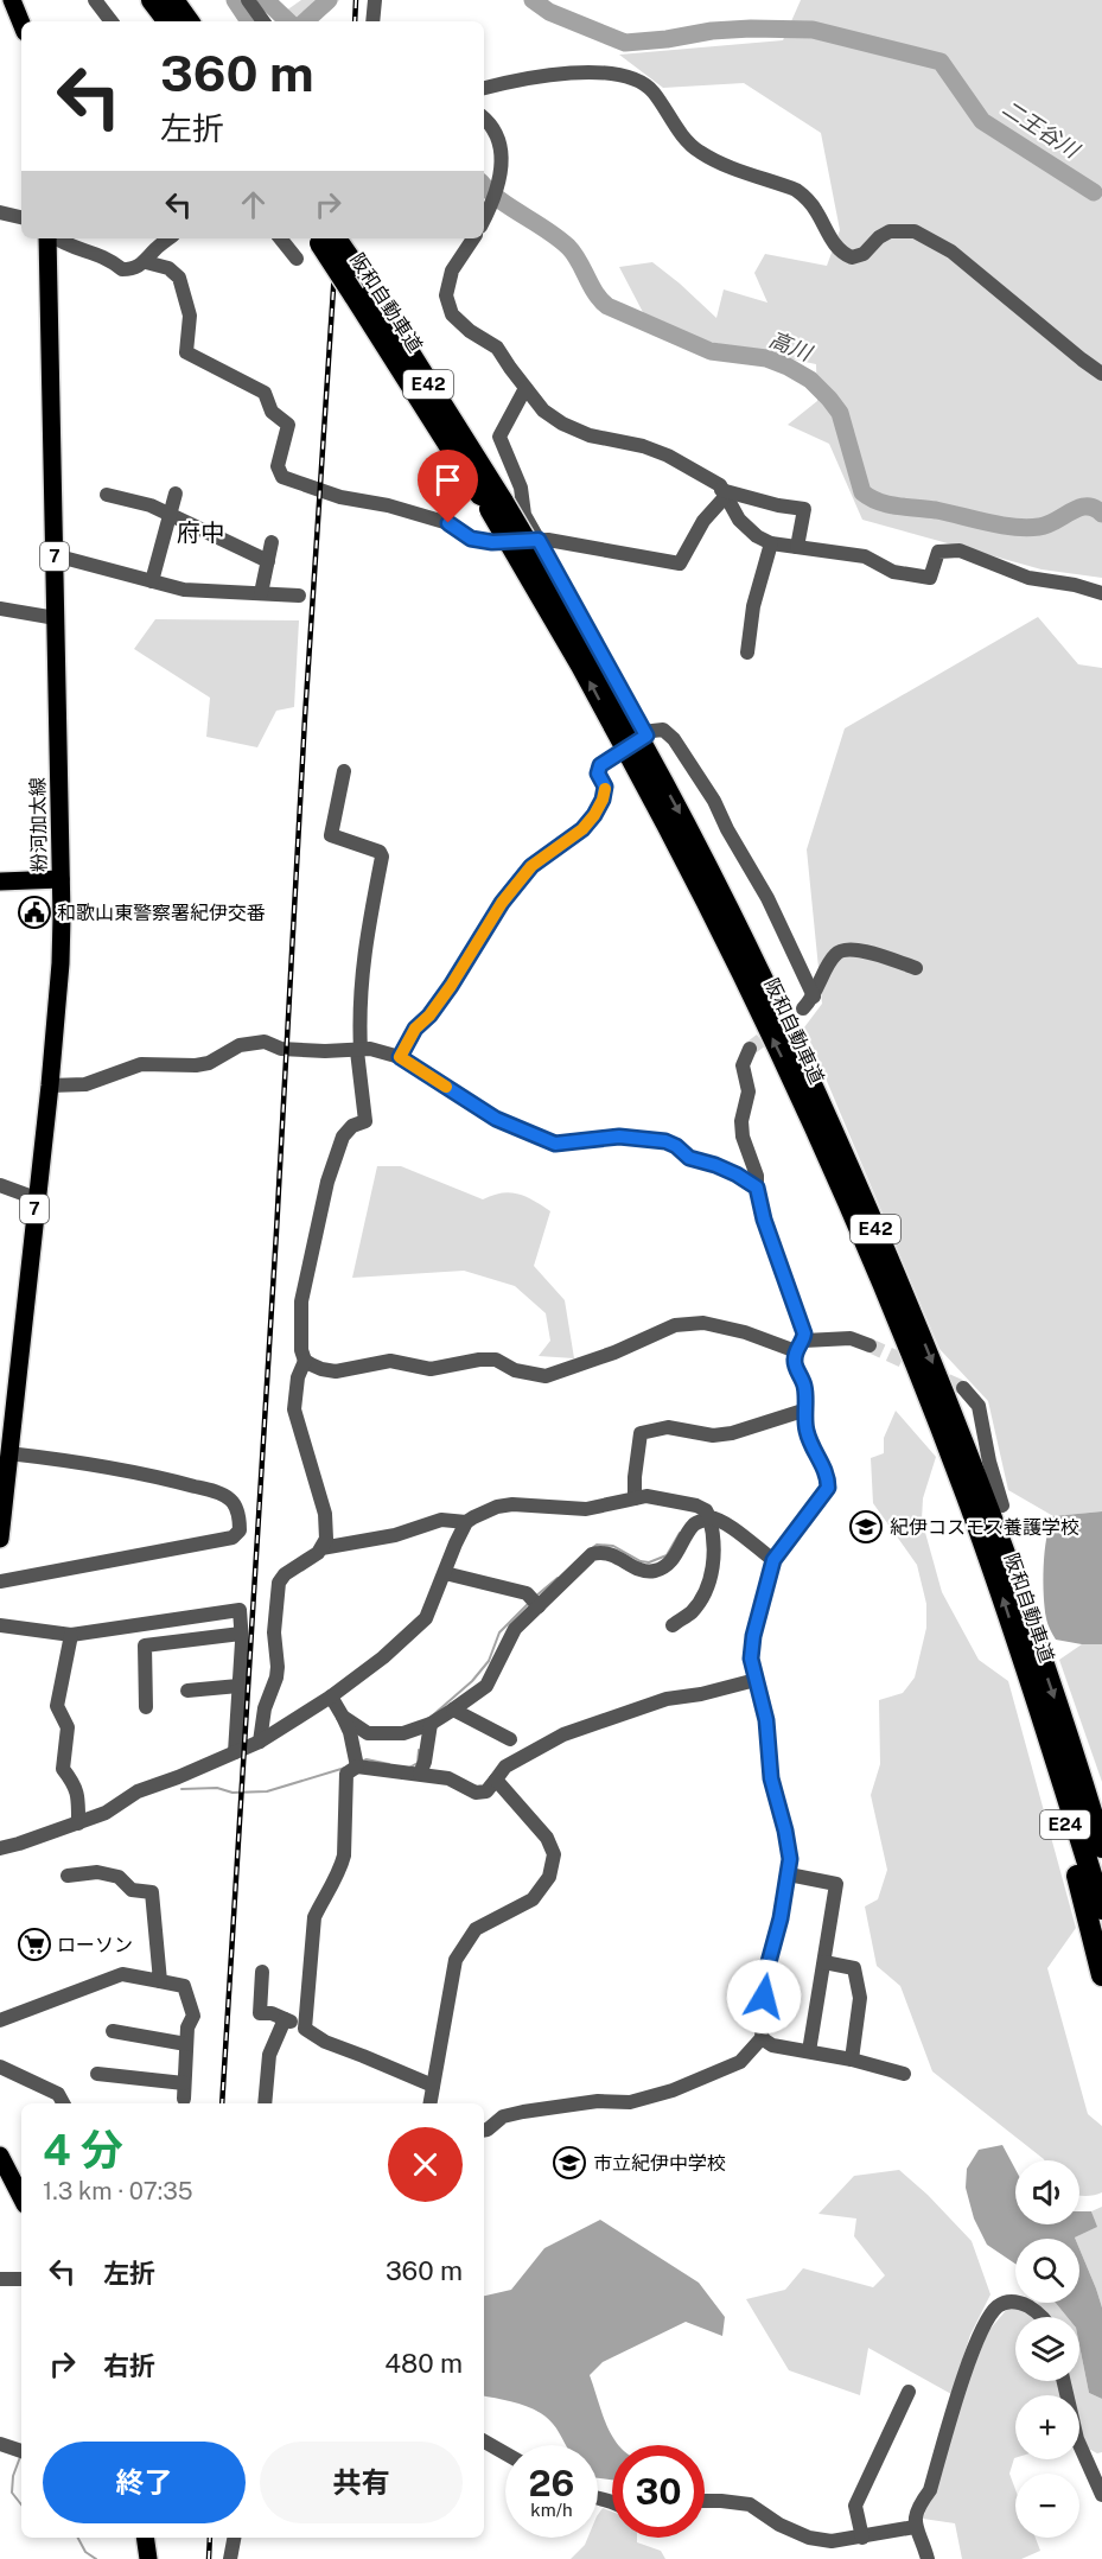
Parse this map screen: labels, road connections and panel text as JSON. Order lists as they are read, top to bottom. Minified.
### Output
{"streets":{"highway":["阪和自動車道","E42","E24"],"main road":["7","粉河加太線"]},"crossings":[["阪和自動車道","E24"]],"districts":["府中"],"water":["二王谷川","高川"],"places":{"public building":["和歌山東警察署紀伊交番"],"school or university":["紀伊コスモス養護学校","市立紀伊中学校"],"supermarket":["ローソン"]},"page":{"turn":["360 m","左折"],"heading":["4 分","1.3 km · 07:35"],"map_buttons":["+","−"],"list":[{"name":"左折","value":"360 m"},{"name":"右折","value":"480 m"}],"buttons":["終了","共有"],"speed":"26 km/h","limit":"30"}}
